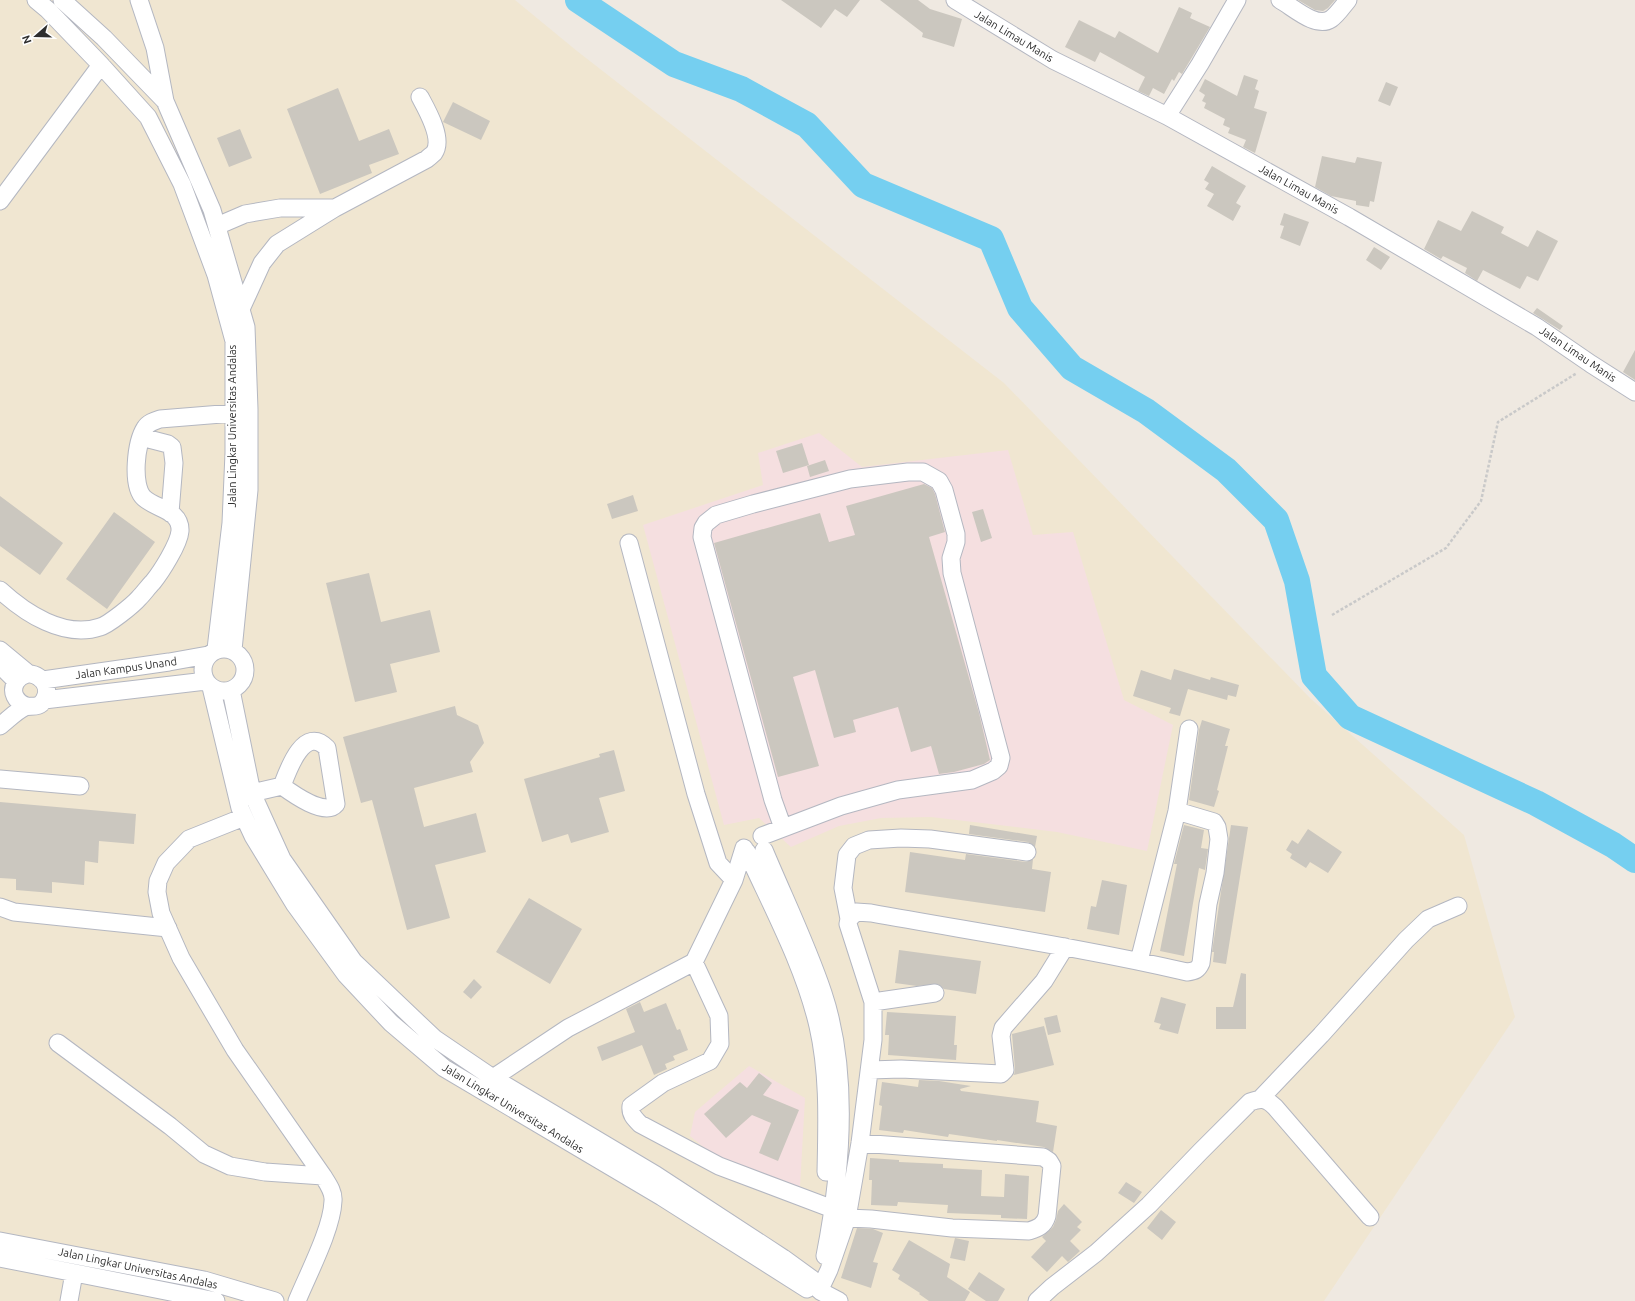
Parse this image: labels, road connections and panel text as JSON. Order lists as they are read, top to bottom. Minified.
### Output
{"streets":{"street":["Jalan Limau Manis","Jalan Lingkar Universitas Andalas","Jalan Kampus Unand"]},"crossings":[["Jalan Lingkar Universitas Andalas","Jalan Kampus Unand"]],"north":"left"}
